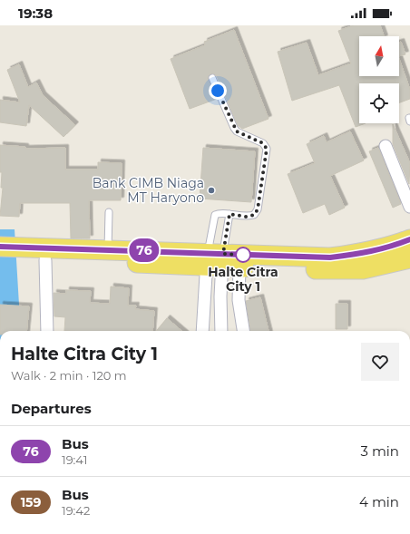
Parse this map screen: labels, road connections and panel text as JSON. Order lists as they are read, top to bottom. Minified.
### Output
{"places":["Bank CIMB Niaga MT Haryono","Halte Citra City 1"],"lines":["bus line 76"],"north":"top","page":{"status":"19:38","on_map":"76","heading":[["Halte Citra City 1","Walk · 2 min · 120 m"],"Departures"],"list":[{"mark":"76","name":"Bus","note":"19:41","value":"3 min"},{"mark":"159","name":"Bus","note":"19:42","value":"4 min"}]}}
